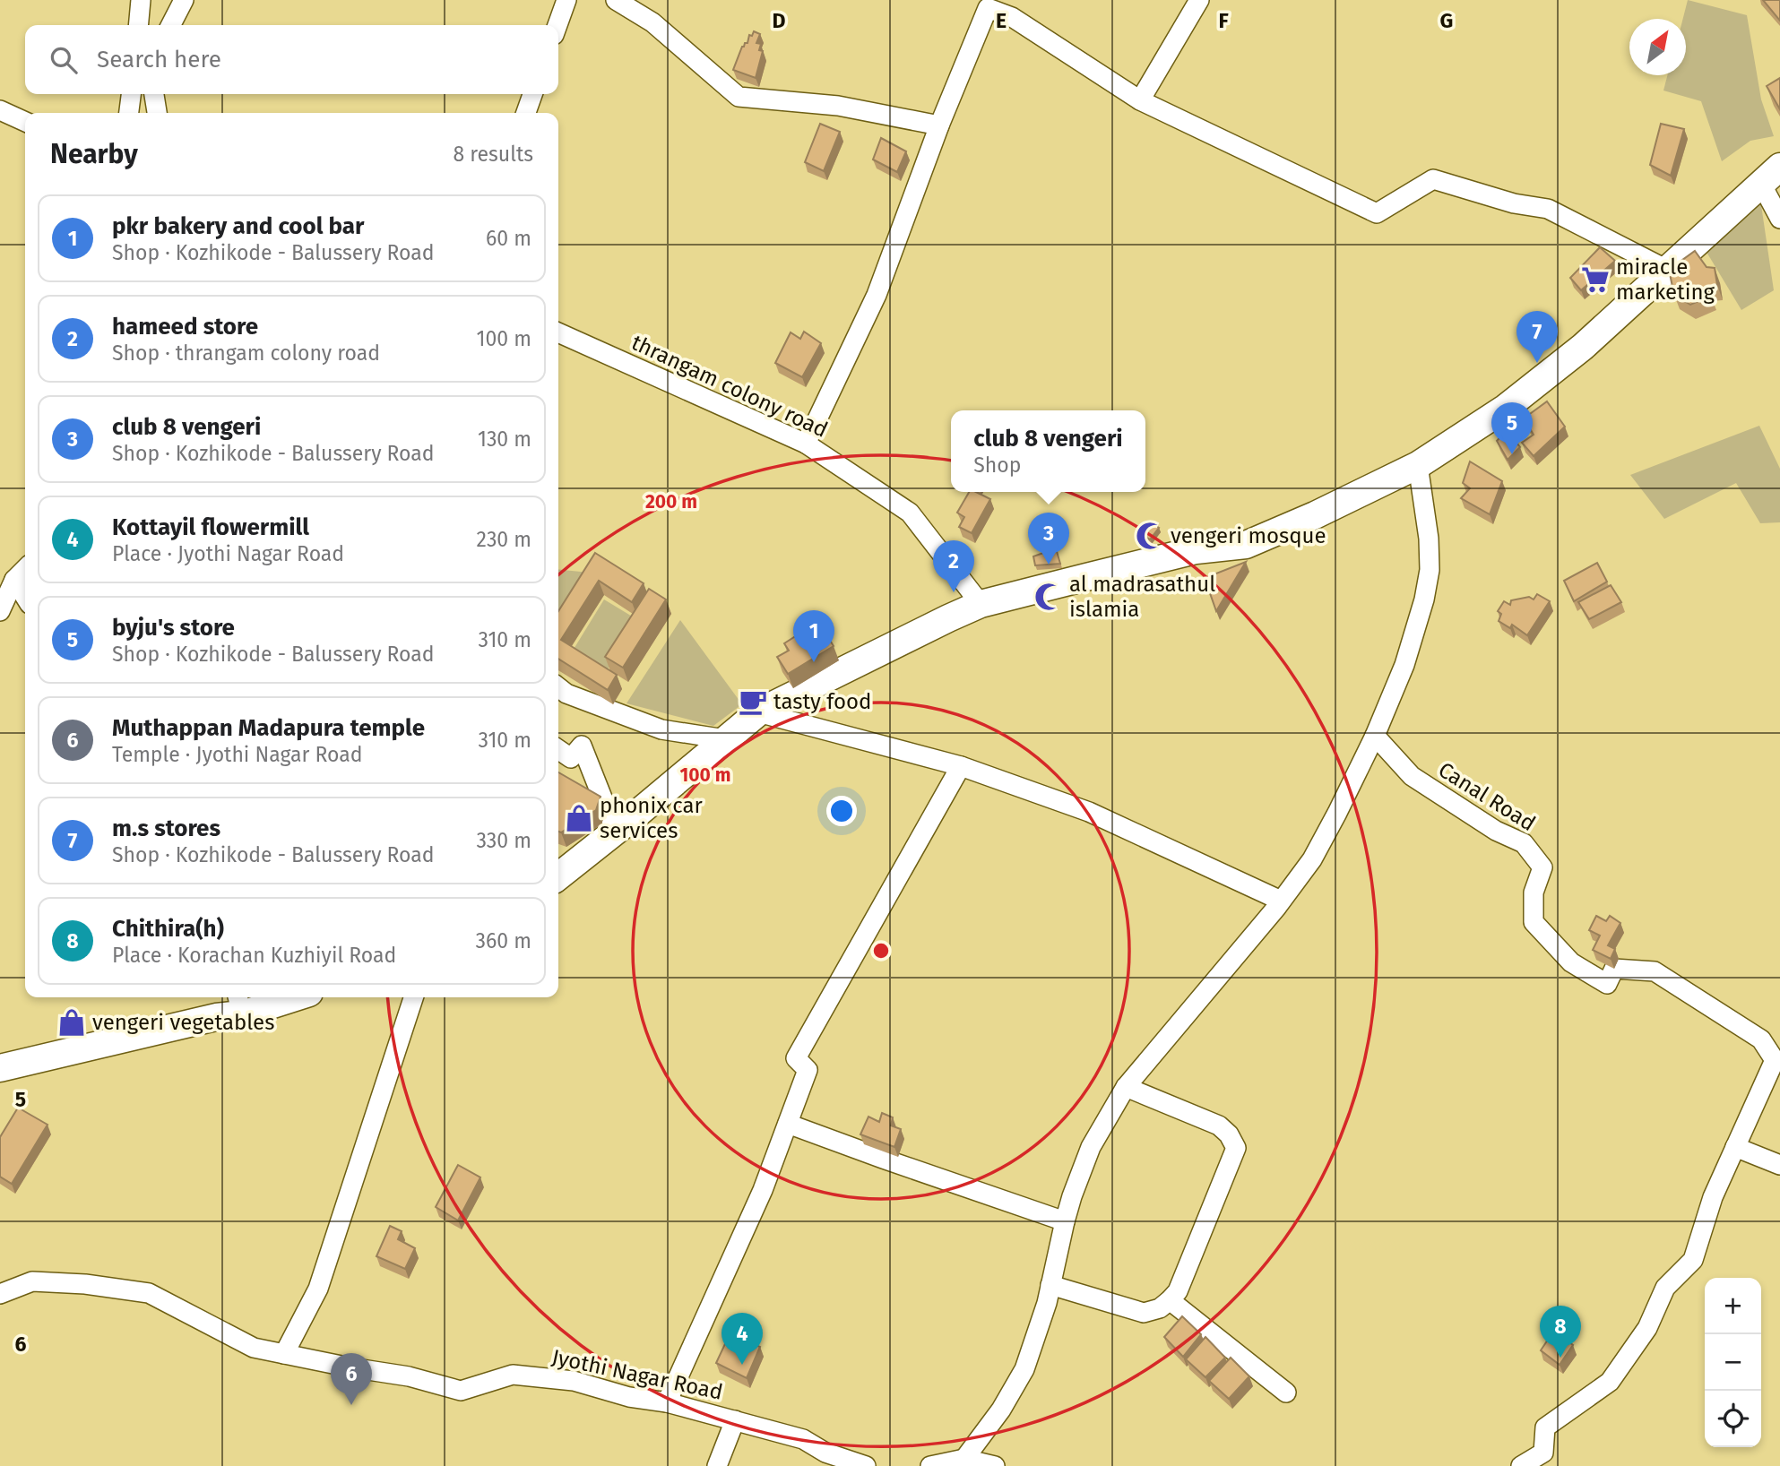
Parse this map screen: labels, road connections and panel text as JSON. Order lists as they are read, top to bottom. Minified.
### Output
{"streets":{"street":["thrangam colony road","Canal Road","Jyothi Nagar Road"]},"places":{"supermarket":["miracle marketing"],"mosque":["vengeri mosque","al madrasathul islamia"],"cafe":["tasty food"],"shop":["phonix car services","vengeri vegetables"]},"north":"top right","page":{"search":"Search here","heading":["Nearby","8 results"],"list":[{"mark":"1","name":"pkr bakery and cool bar","note":"Shop · Kozhikode - Balussery Road","value":"60 m"},{"mark":"2","name":"hameed store","note":"Shop · thrangam colony road","value":"100 m"},{"mark":"3","name":"club 8 vengeri","note":"Shop · Kozhikode - Balussery Road","value":"130 m"},{"mark":"4","name":"Kottayil flowermill","note":"Place · Jyothi Nagar Road","value":"230 m"},{"mark":"5","name":"byju's store","note":"Shop · Kozhikode - Balussery Road","value":"310 m"},{"mark":"6","name":"Muthappan Madapura temple","note":"Temple · Jyothi Nagar Road","value":"310 m"},{"mark":"7","name":"m.s stores","note":"Shop · Kozhikode - Balussery Road","value":"330 m"},{"mark":"8","name":"Chithira(h)","note":"Place · Korachan Kuzhiyil Road","value":"360 m"}],"pins":["7","5","3","2","1","8","4","6"],"popup":["club 8 vengeri","Shop"],"map_buttons":["+","−"]},"grid":{"columns":["D","E","F","G"],"rows":["5","6"]},"rings":["200 m","100 m"]}
